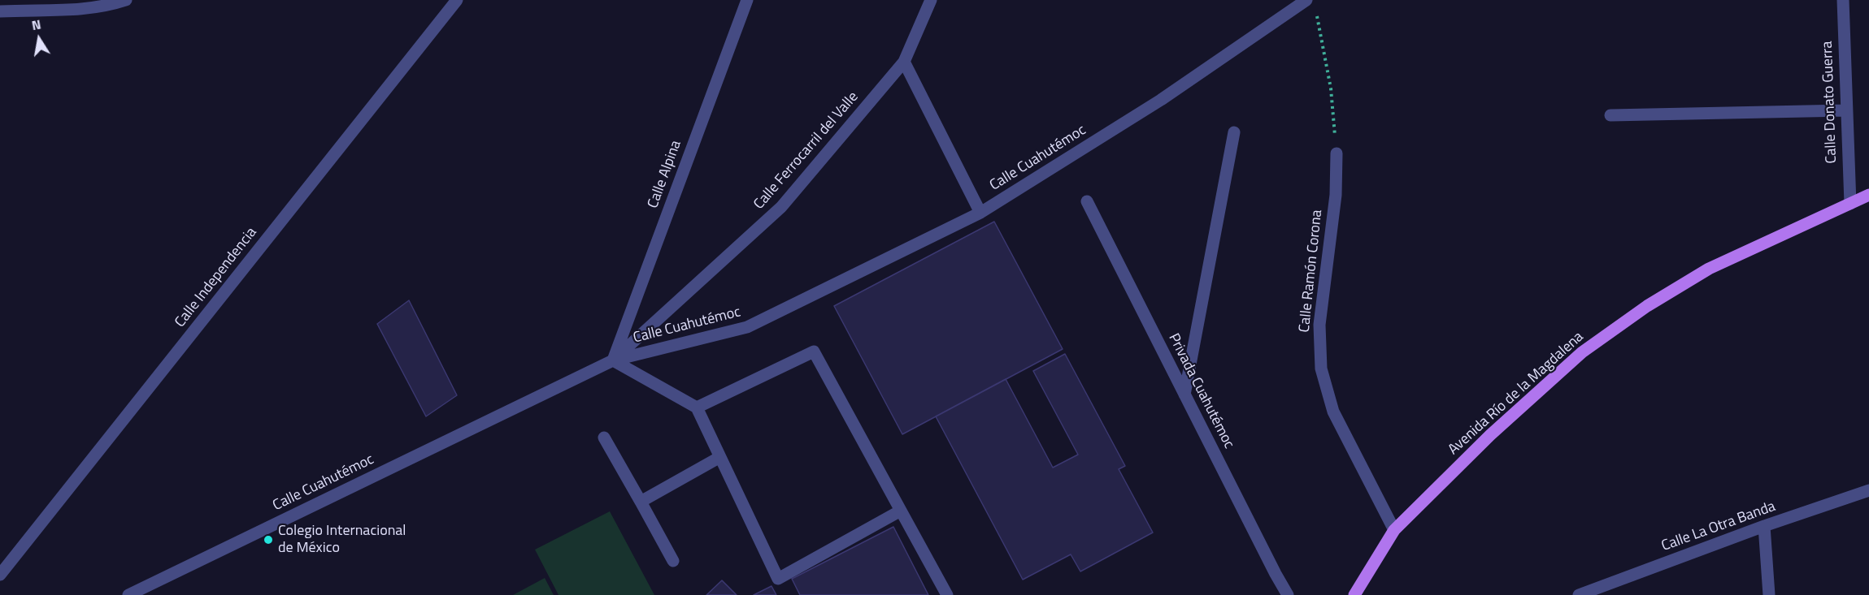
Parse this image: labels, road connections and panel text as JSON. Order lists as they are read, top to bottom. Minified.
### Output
{"streets":{"main road":["Avenida Río de la Magdalena"],"street":["Calle Donato Guerra","Calle Ferrocarril del Valle","Calle Cuahutémoc","Calle Alpina","Calle Ramón Corona","Calle Independencia","Privada Cuahutémoc","Calle La Otra Banda"]},"crossings":[["Calle Donato Guerra","Avenida Río de la Magdalena"],["Calle Ferrocarril del Valle","Calle Cuahutémoc"],["Calle Ferrocarril del Valle","Calle Alpina"],["Calle Cuahutémoc","Calle Alpina"],["Calle Ramón Corona","Avenida Río de la Magdalena"]],"places":["Colegio Internacional de México"],"north":"top"}
